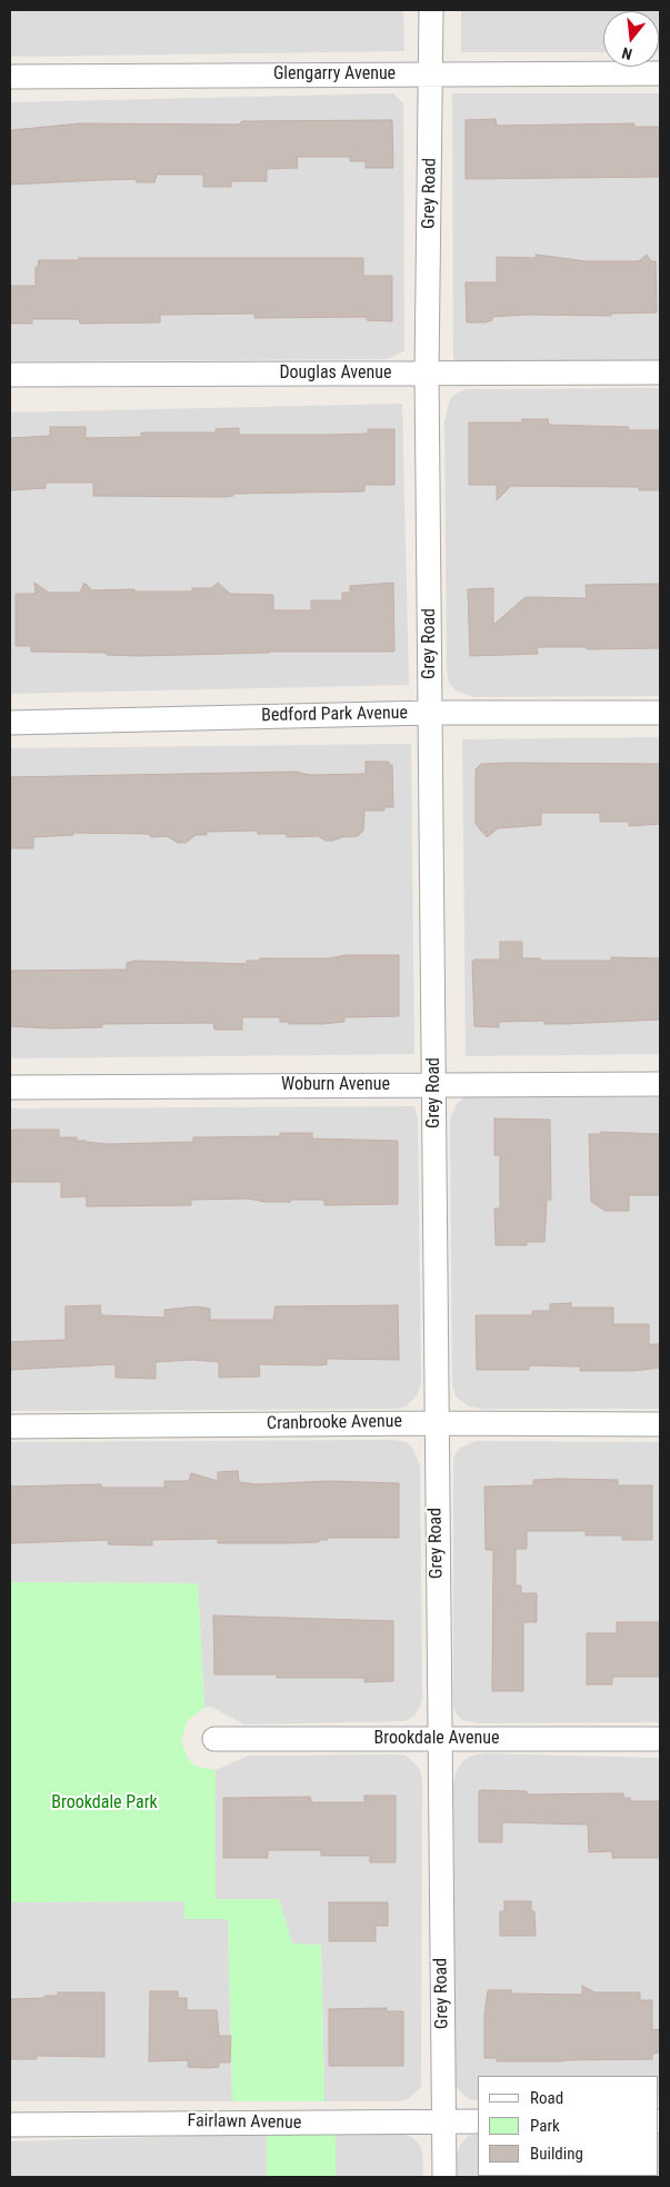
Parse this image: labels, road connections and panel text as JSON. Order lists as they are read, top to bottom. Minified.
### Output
{"streets":{"street":["Glengarry Avenue","Grey Road","Douglas Avenue","Bedford Park Avenue","Woburn Avenue","Cranbrooke Avenue","Brookdale Avenue","Fairlawn Avenue"]},"crossings":[["Glengarry Avenue","Grey Road"],["Grey Road","Douglas Avenue"],["Grey Road","Bedford Park Avenue"],["Grey Road","Woburn Avenue"],["Grey Road","Cranbrooke Avenue"],["Grey Road","Brookdale Avenue"],["Grey Road","Fairlawn Avenue"]],"parks":["Brookdale Park"],"legend":["Road","Park","Building"],"north":"bottom"}
